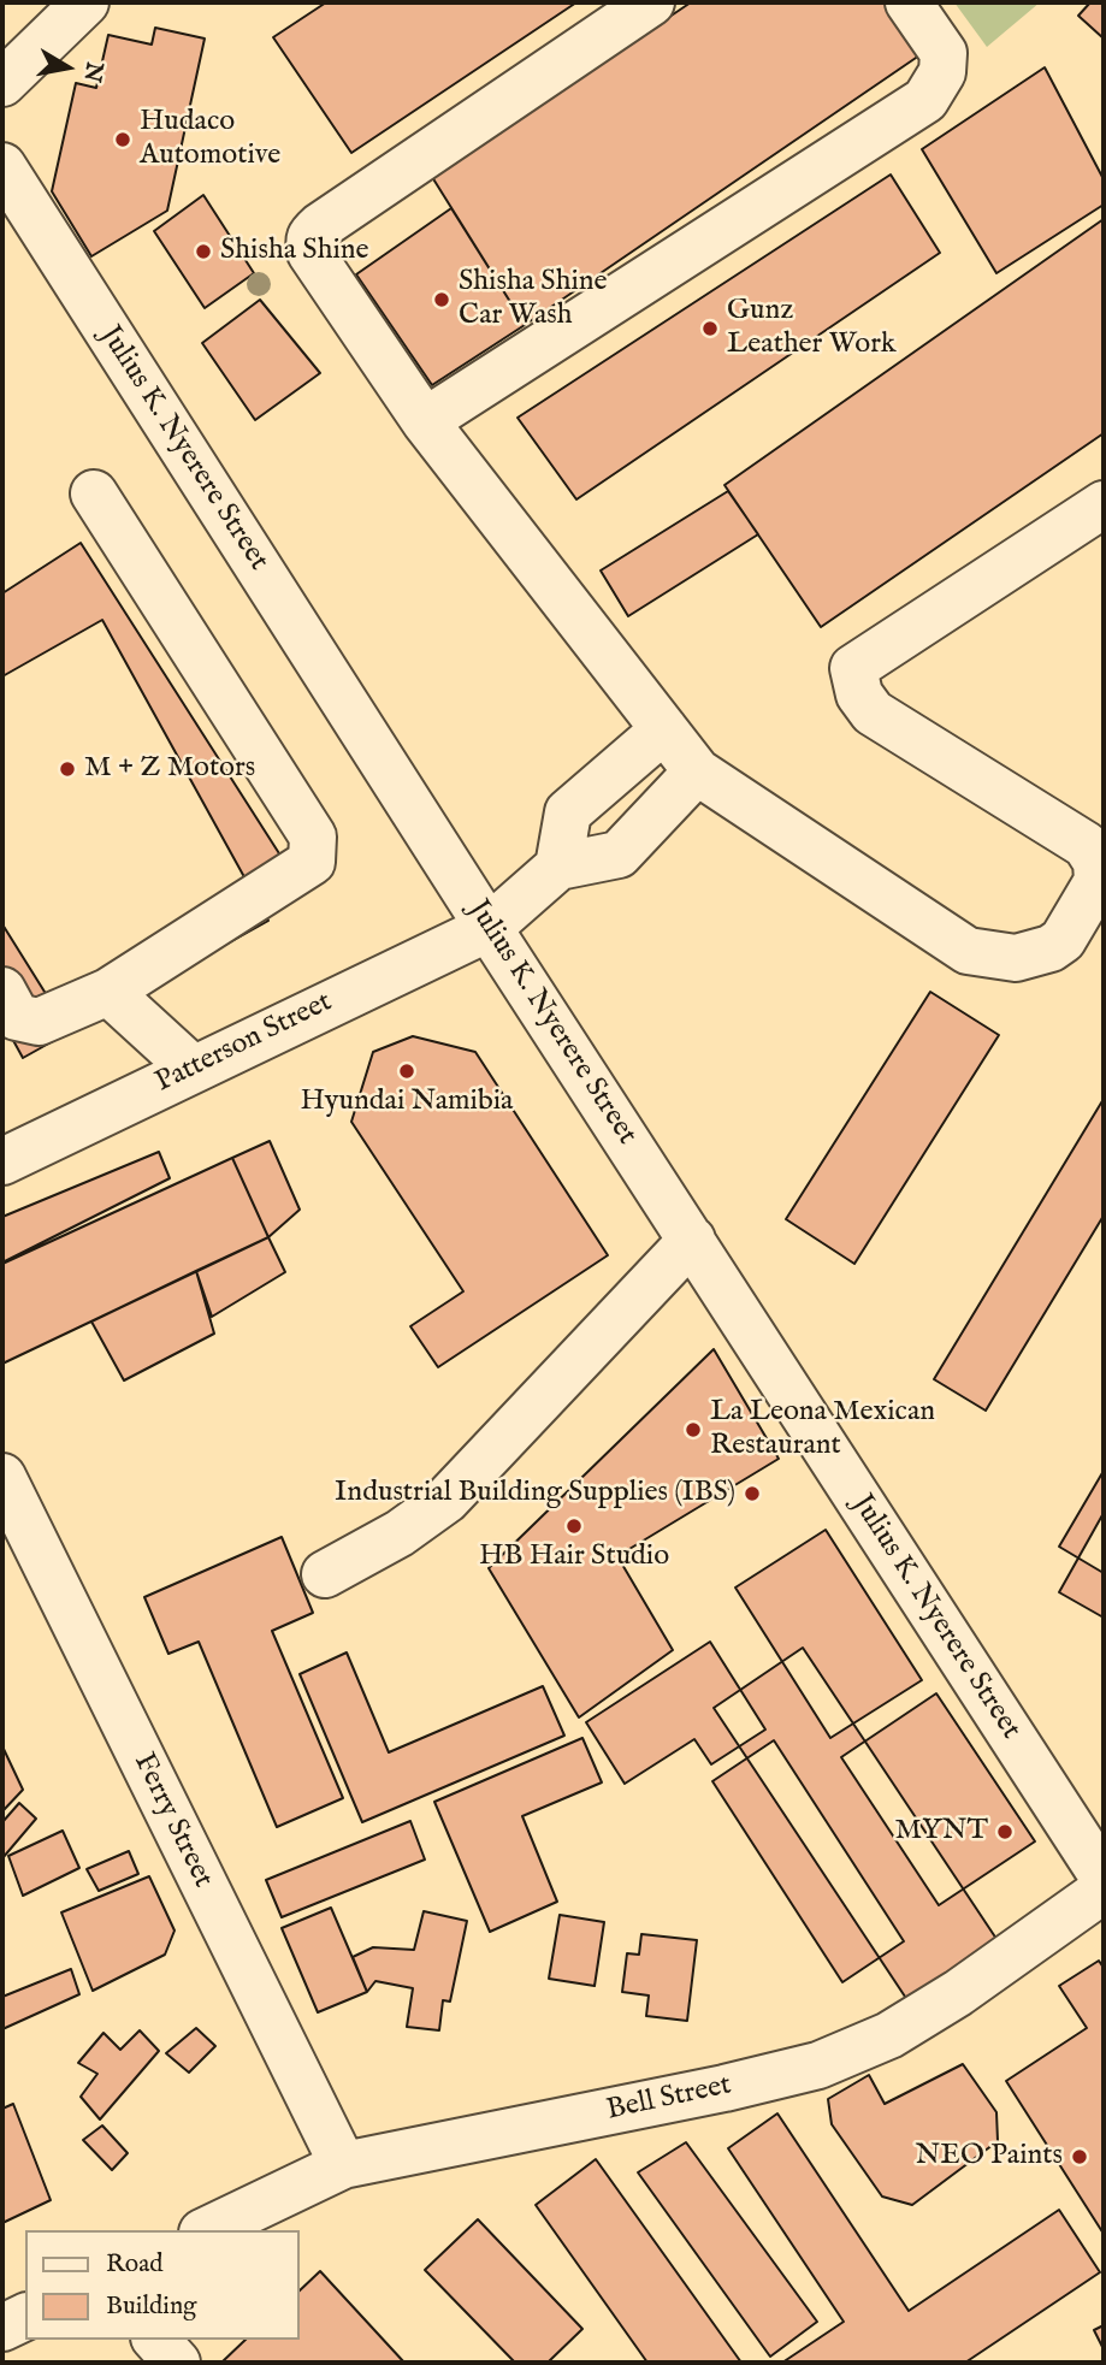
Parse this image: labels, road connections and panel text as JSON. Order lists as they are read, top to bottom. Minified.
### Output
{"streets":{"street":["Julius K. Nyerere Street","Patterson Street","Ferry Street","Bell Street"]},"crossings":[["Julius K. Nyerere Street","Patterson Street"],["Ferry Street","Bell Street"]],"places":["Hudaco Automotive","Shisha Shine","Shisha Shine Car Wash","Gunz Leather Work","M + Z Motors","Hyundai Namibia","La Leona Mexican Restaurant","Industrial Building Supplies (IBS)","HB Hair Studio","MYNT","NEO Paints"],"legend":["Road","Building"],"north":"right"}
